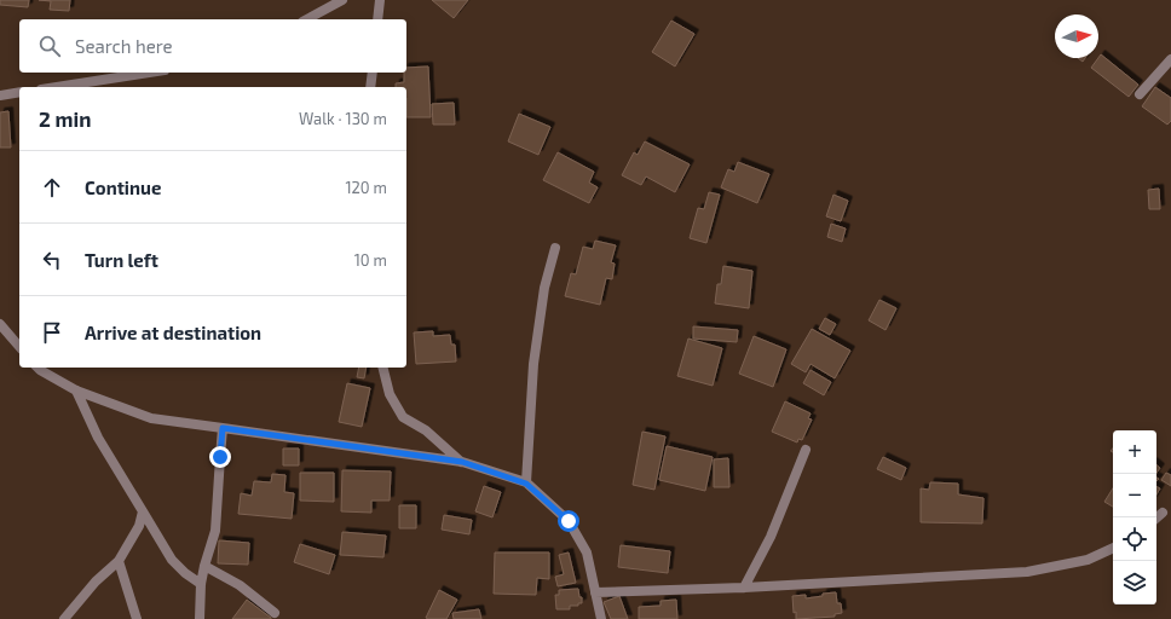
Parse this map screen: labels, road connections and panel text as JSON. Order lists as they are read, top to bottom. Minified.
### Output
{"north":"right","page":{"search":"Search here","heading":["2 min","Walk · 130 m"],"list":[["Continue","120 m"],["Turn left","10 m"],"Arrive at destination"],"map_buttons":["+","−"]}}
